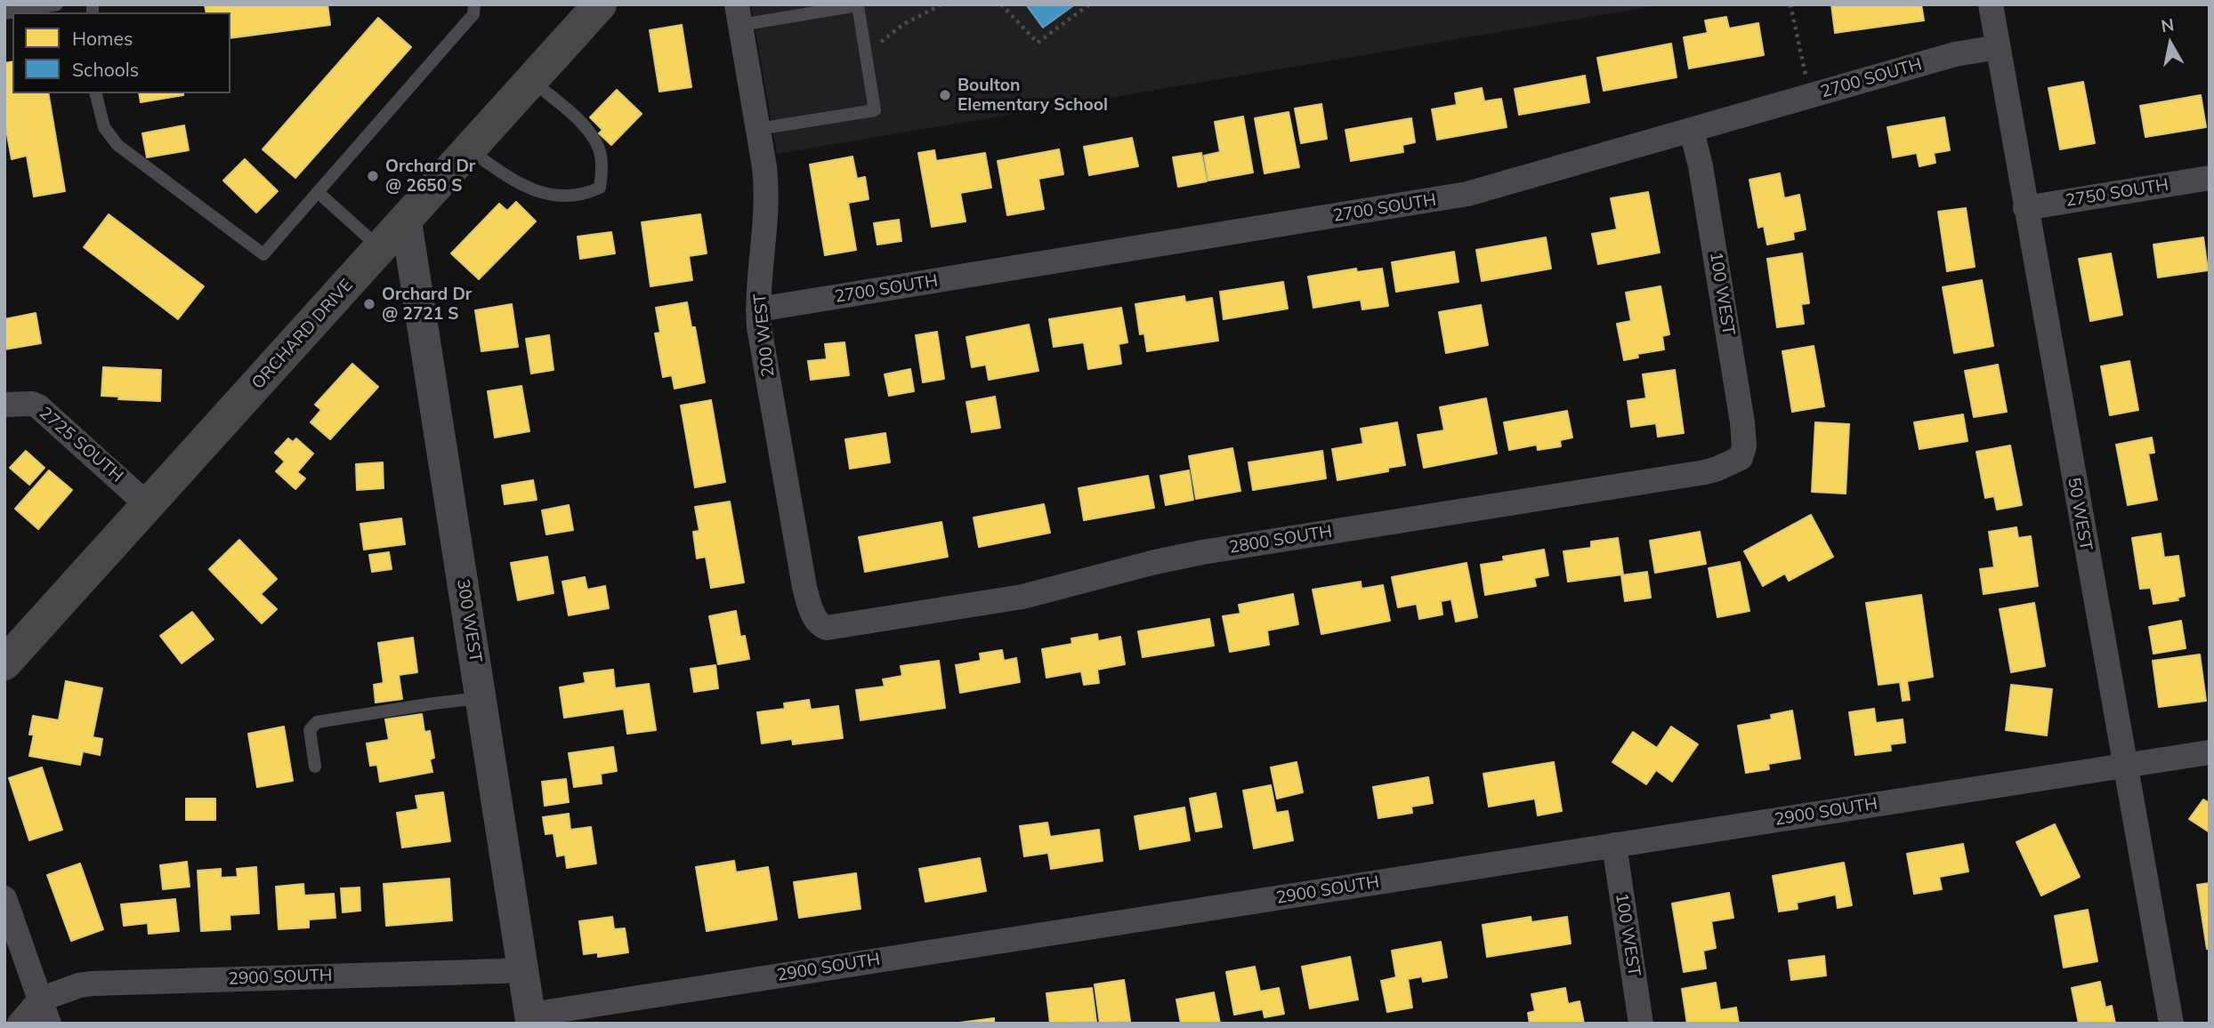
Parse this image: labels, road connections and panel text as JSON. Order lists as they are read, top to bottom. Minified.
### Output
{"streets":{"main road":["ORCHARD DRIVE"],"street":["2700 SOUTH","2750 SOUTH","100 WEST","200 WEST","2725 SOUTH","50 WEST","2800 SOUTH","300 WEST","2900 SOUTH"]},"crossings":[["2700 SOUTH","100 WEST"],["2700 SOUTH","200 WEST"],["2700 SOUTH","50 WEST"],["2750 SOUTH","50 WEST"],["100 WEST","2800 SOUTH"],["100 WEST","2900 SOUTH"],["ORCHARD DRIVE","2725 SOUTH"],["ORCHARD DRIVE","300 WEST"],["200 WEST","2800 SOUTH"],["50 WEST","2900 SOUTH"],["300 WEST","2900 SOUTH"]],"places":["Boulton Elementary School","Orchard Dr @ 2650 S","Orchard Dr @ 2721 S"],"legend":["Homes","Schools"],"north":"top"}
